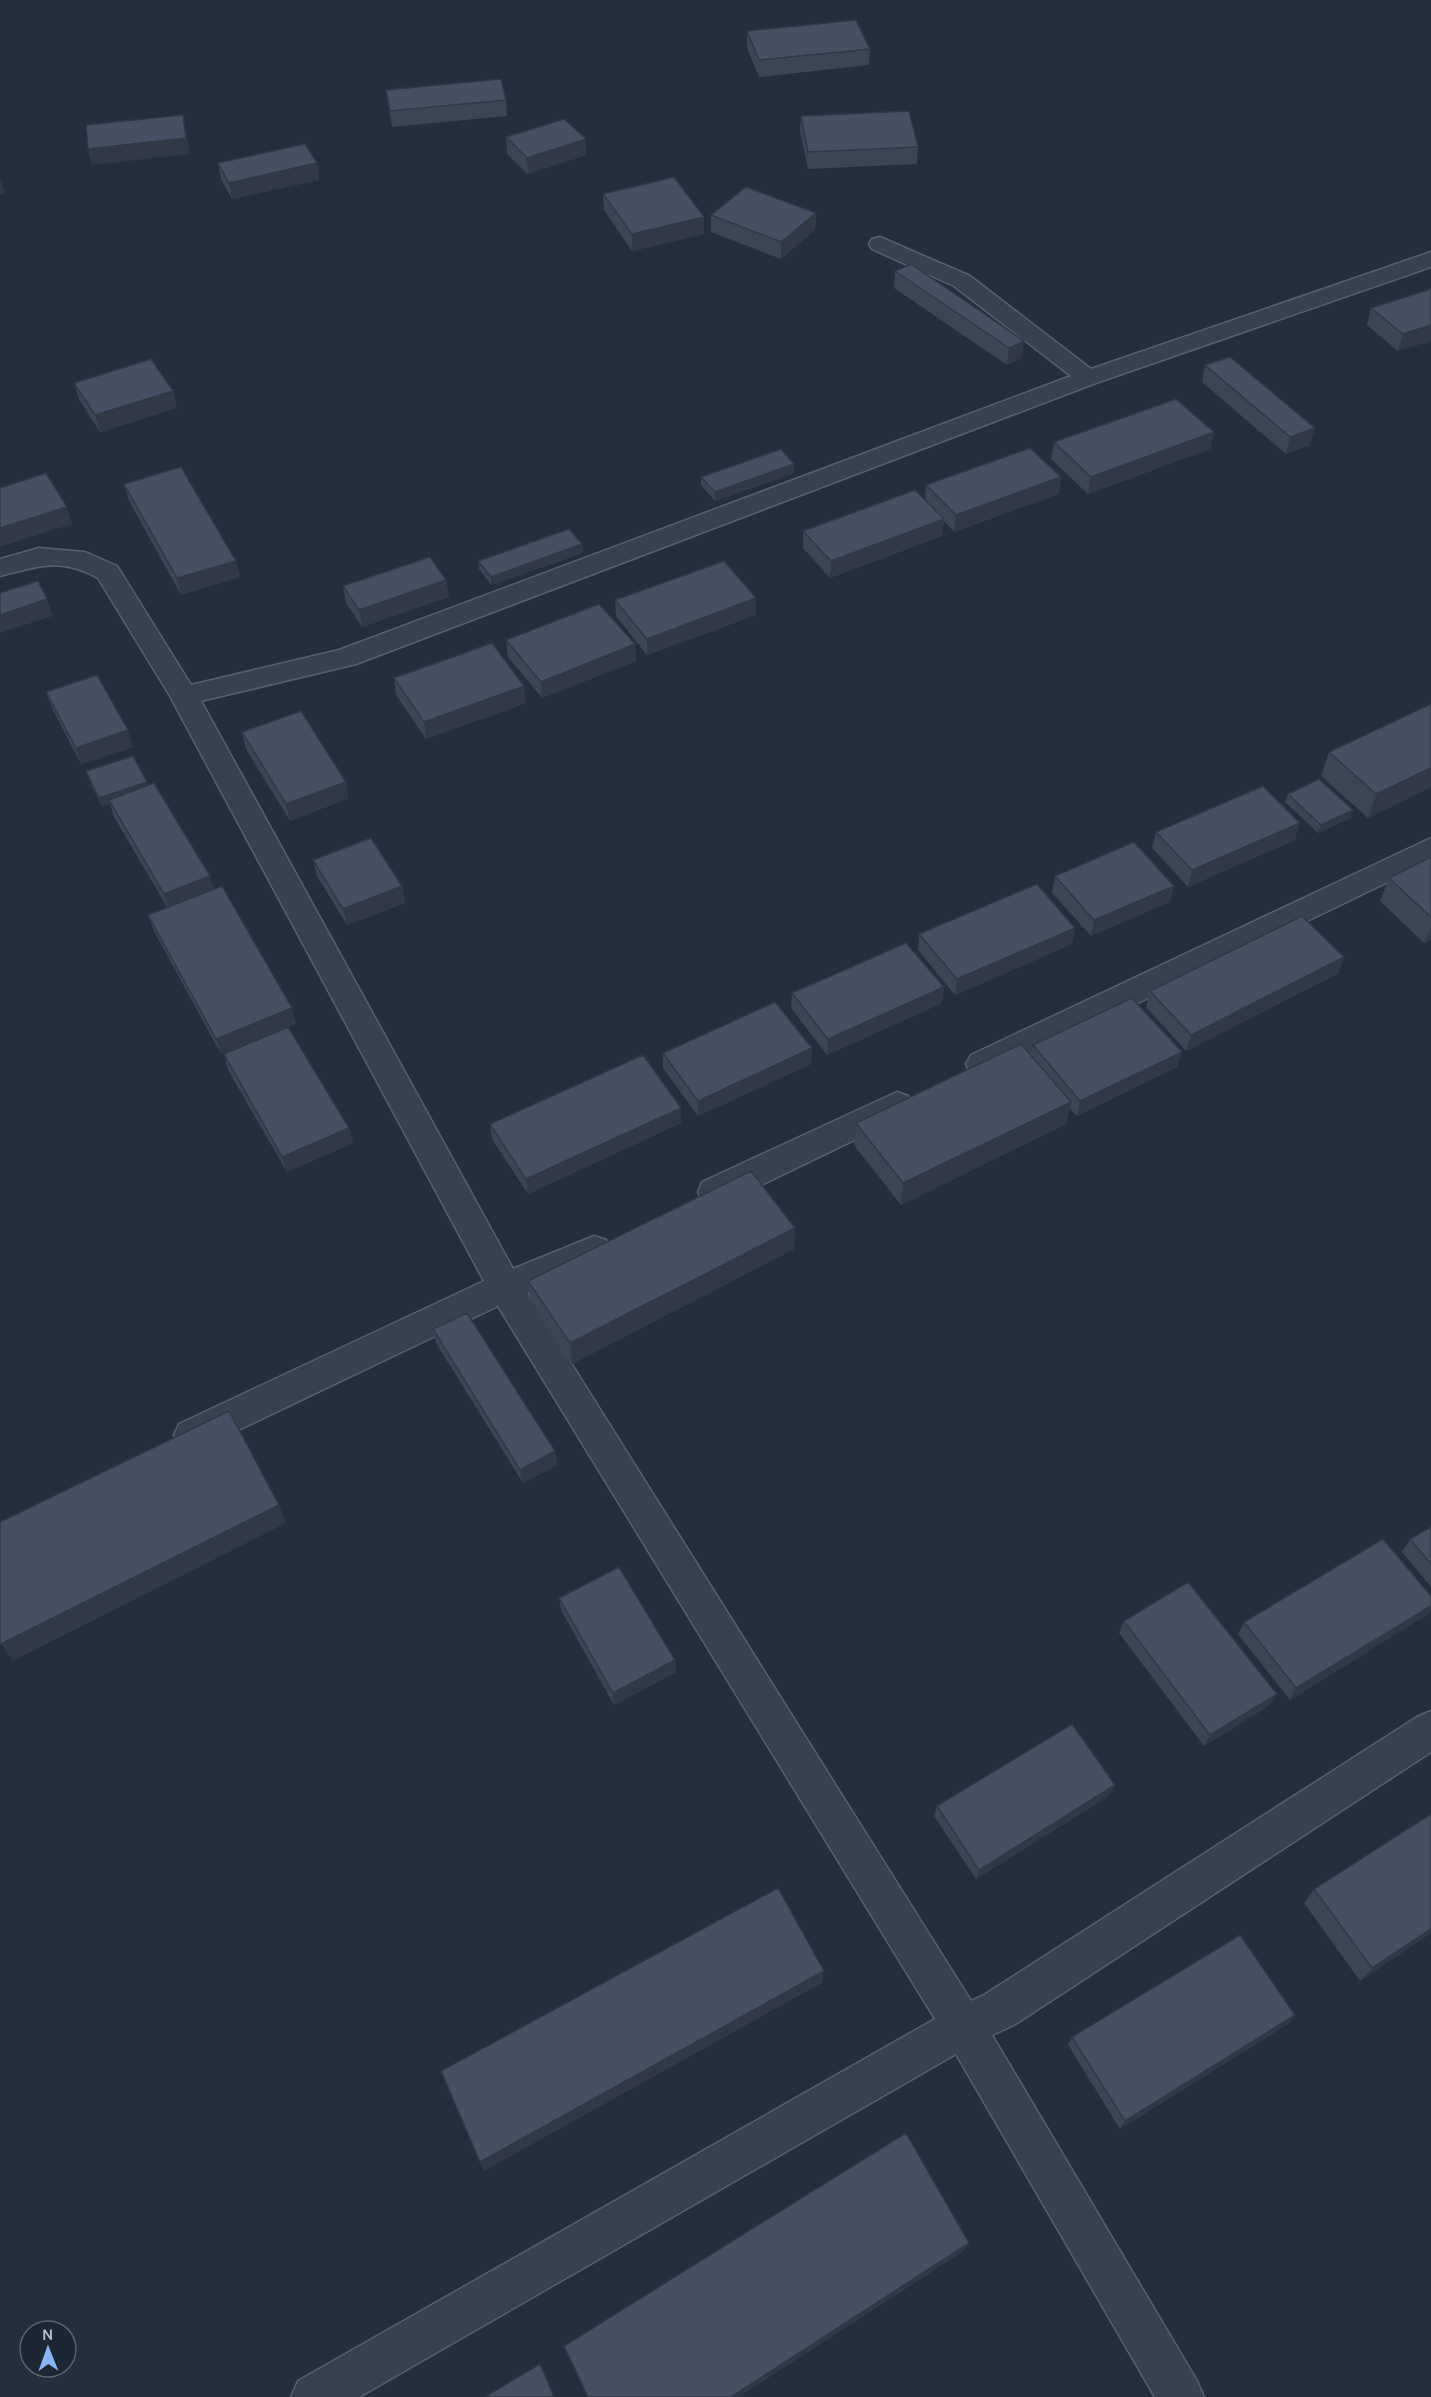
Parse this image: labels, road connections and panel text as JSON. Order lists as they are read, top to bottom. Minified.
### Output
{"north":"top"}
